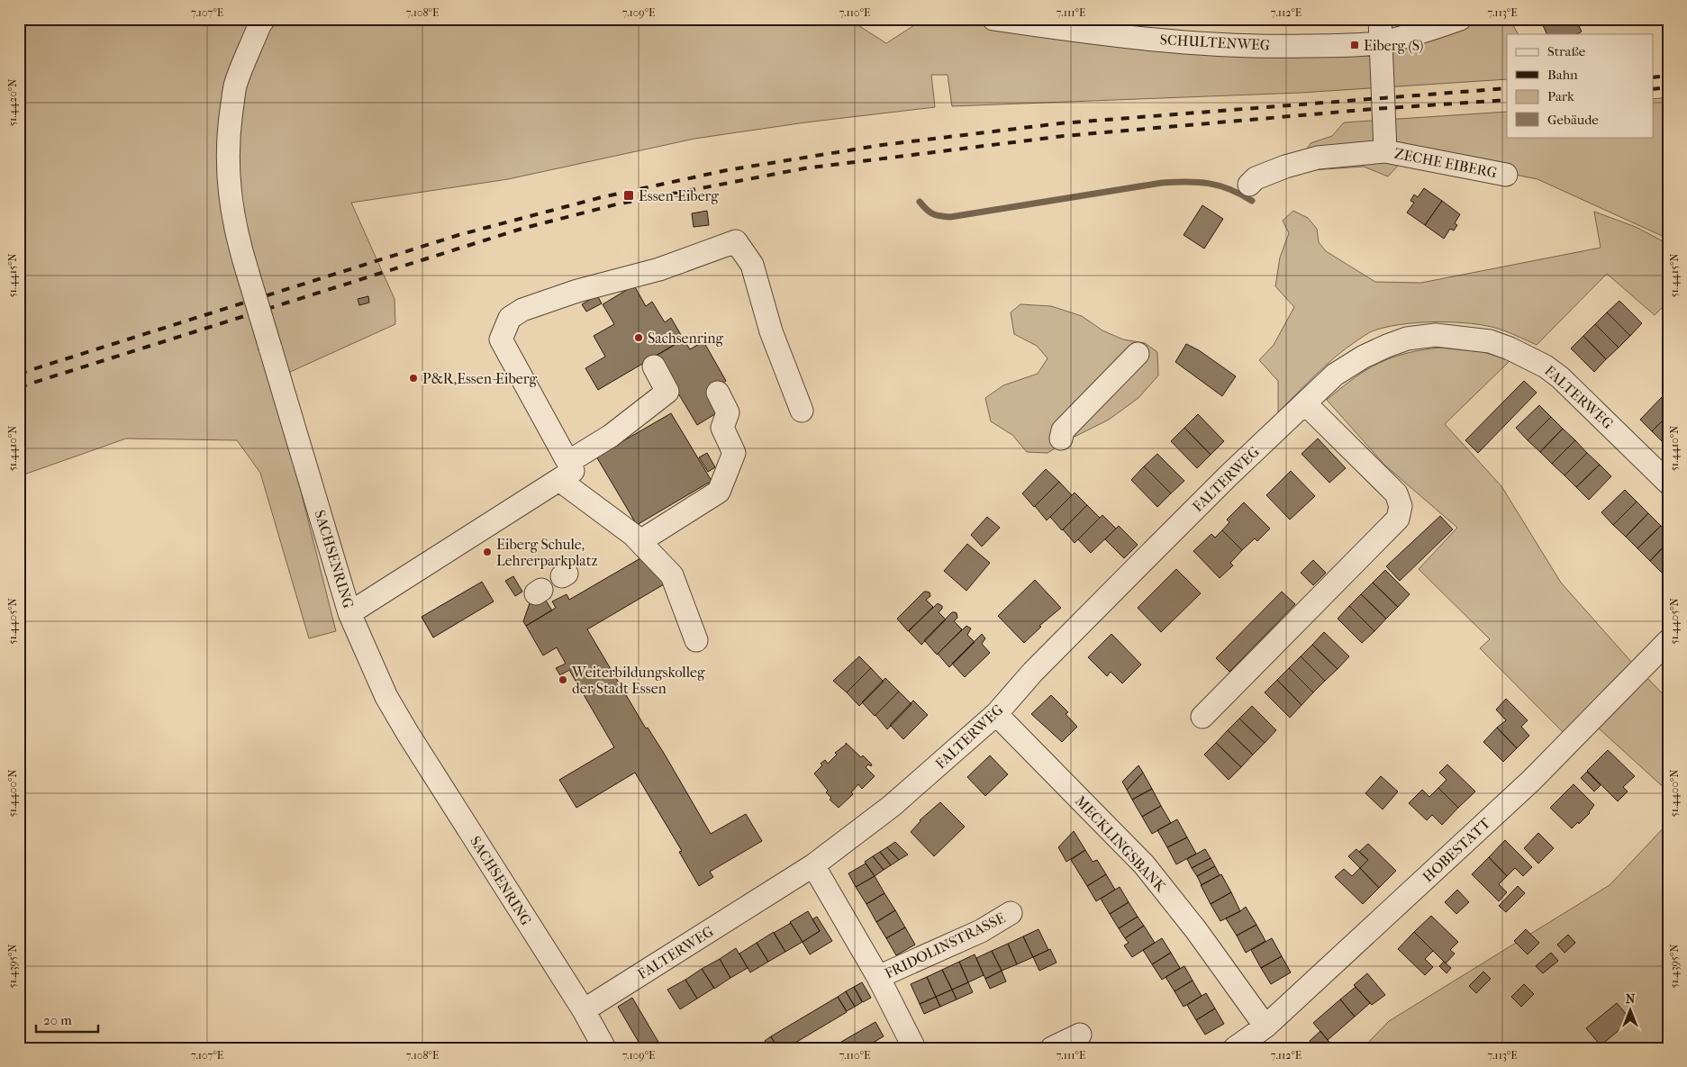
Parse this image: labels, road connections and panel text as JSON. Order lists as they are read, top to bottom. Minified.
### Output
{"streets":{"street":["SCHULTENWEG","ZECHE EIBERG","FALTERWEG","SACHSENRING","MECKLINGSBANK","HOBESTATT","FRIDOLINSTRASSE"]},"crossings":[["SCHULTENWEG","ZECHE EIBERG"],["FALTERWEG","SACHSENRING"],["FALTERWEG","MECKLINGSBANK"],["FALTERWEG","FRIDOLINSTRASSE"],["MECKLINGSBANK","HOBESTATT"]],"places":{"transit":["Eiberg (S)","Essen-Eiberg"],"other":["Sachsenring","P&R,Essen-Eiberg","Eiberg Schule, Lehrerparkplatz","Weiterbildungskolleg der Stadt Essen"]},"legend":["Straße","Bahn","Park","Gebäude"],"scale_bar":"20 m","north":"top","coordinates":["7.107°E","7.108°E","7.109°E","7.110°E","7.111°E","7.112°E","7.113°E","51.4420°N","51.4415°N","51.4410°N","51.4405°N","51.4400°N","51.4395°N"]}
